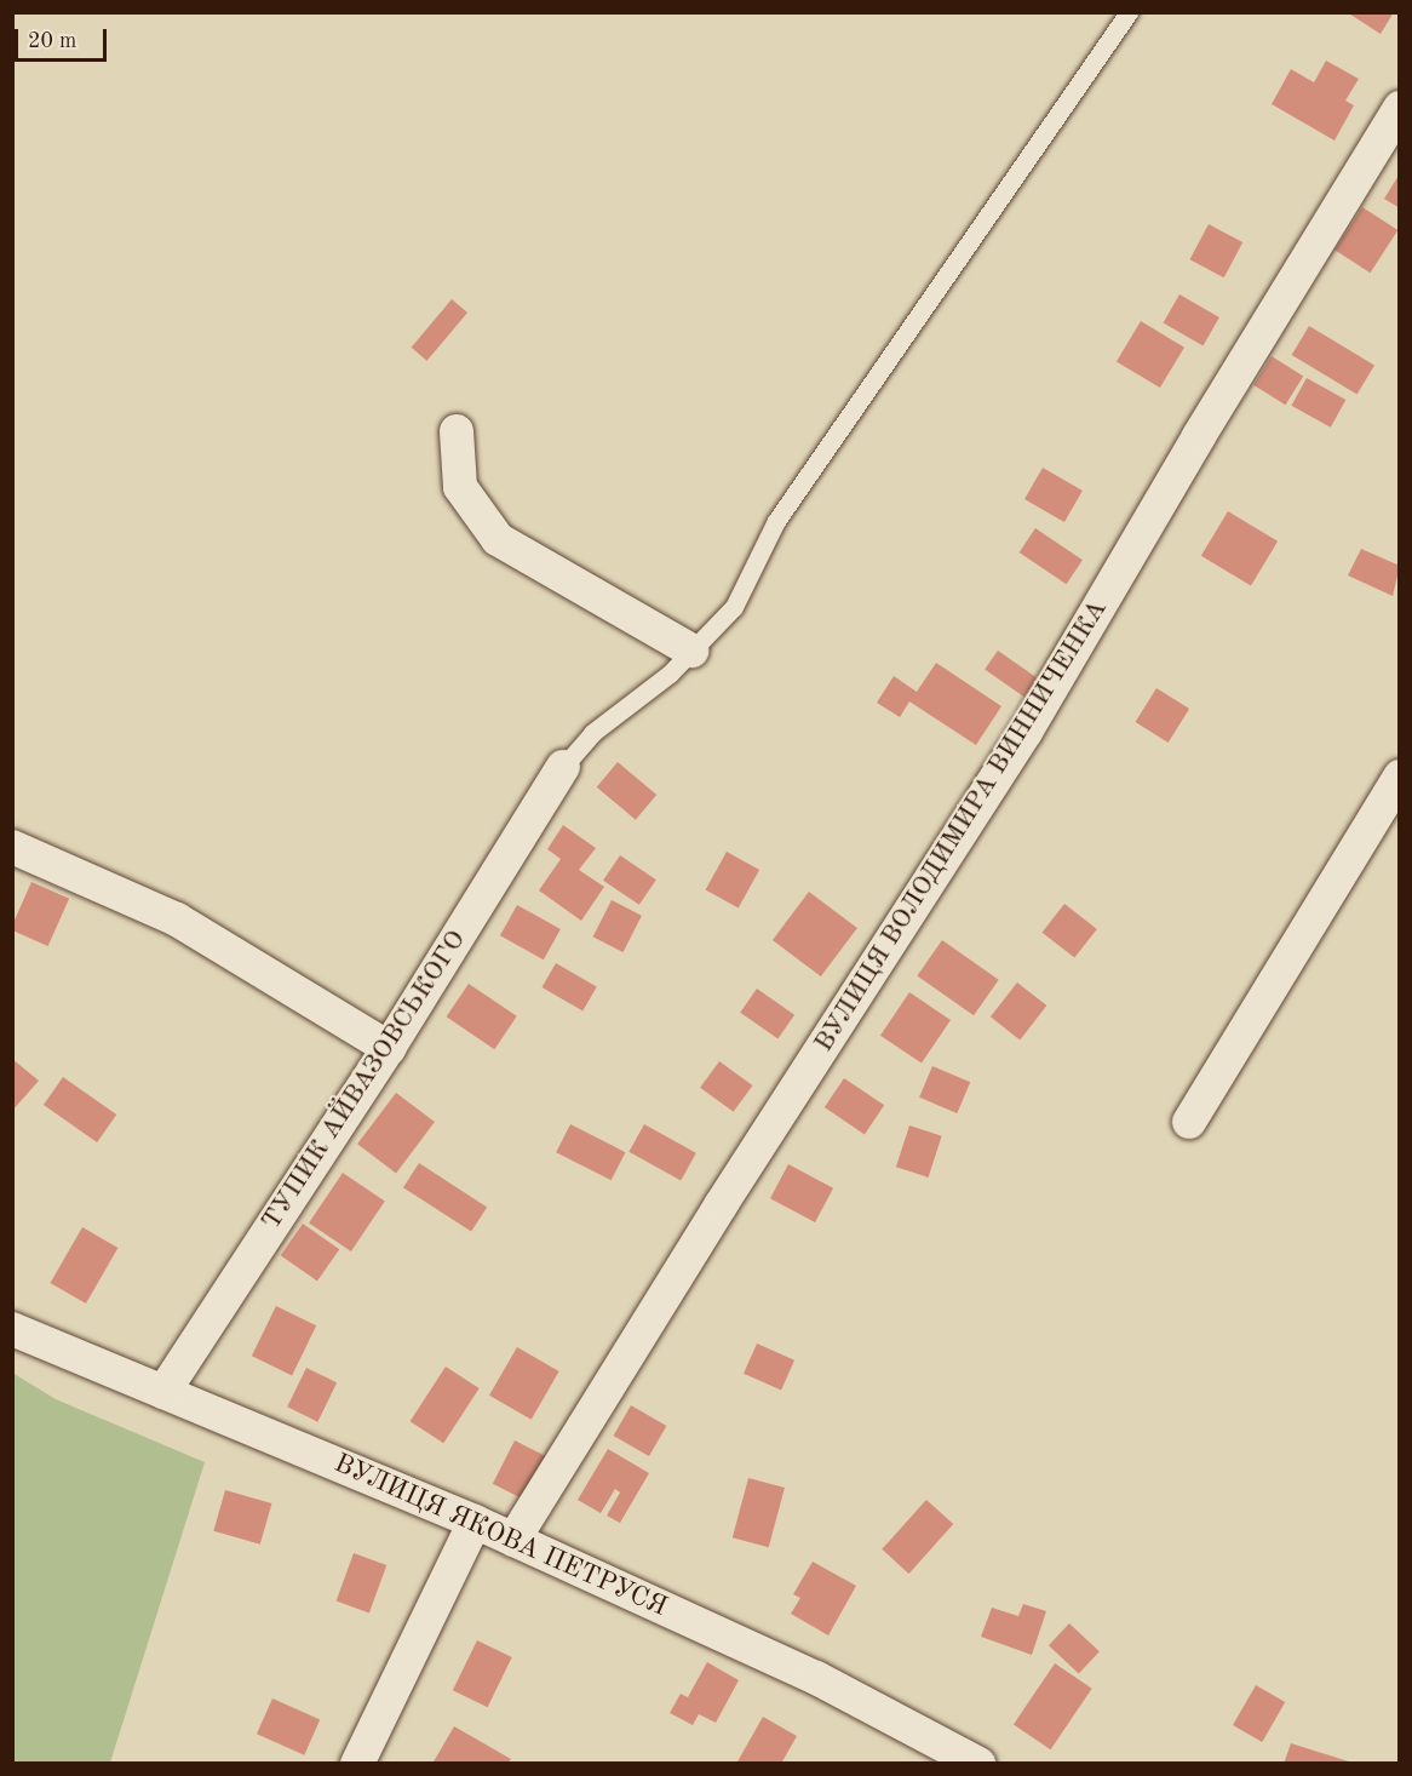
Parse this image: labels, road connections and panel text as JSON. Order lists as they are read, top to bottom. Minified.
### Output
{"streets":{"street":["ВУЛИЦЯ ВОЛОДИМИРА ВИННИЧЕНКА","ТУПИК АЙВАЗОВСЬКОГО","ВУЛИЦЯ ЯКОВА ПЕТРУСЯ"]},"crossings":[["ВУЛИЦЯ ВОЛОДИМИРА ВИННИЧЕНКА","ВУЛИЦЯ ЯКОВА ПЕТРУСЯ"],["ТУПИК АЙВАЗОВСЬКОГО","ВУЛИЦЯ ЯКОВА ПЕТРУСЯ"]],"scale_bar":"20 m"}
